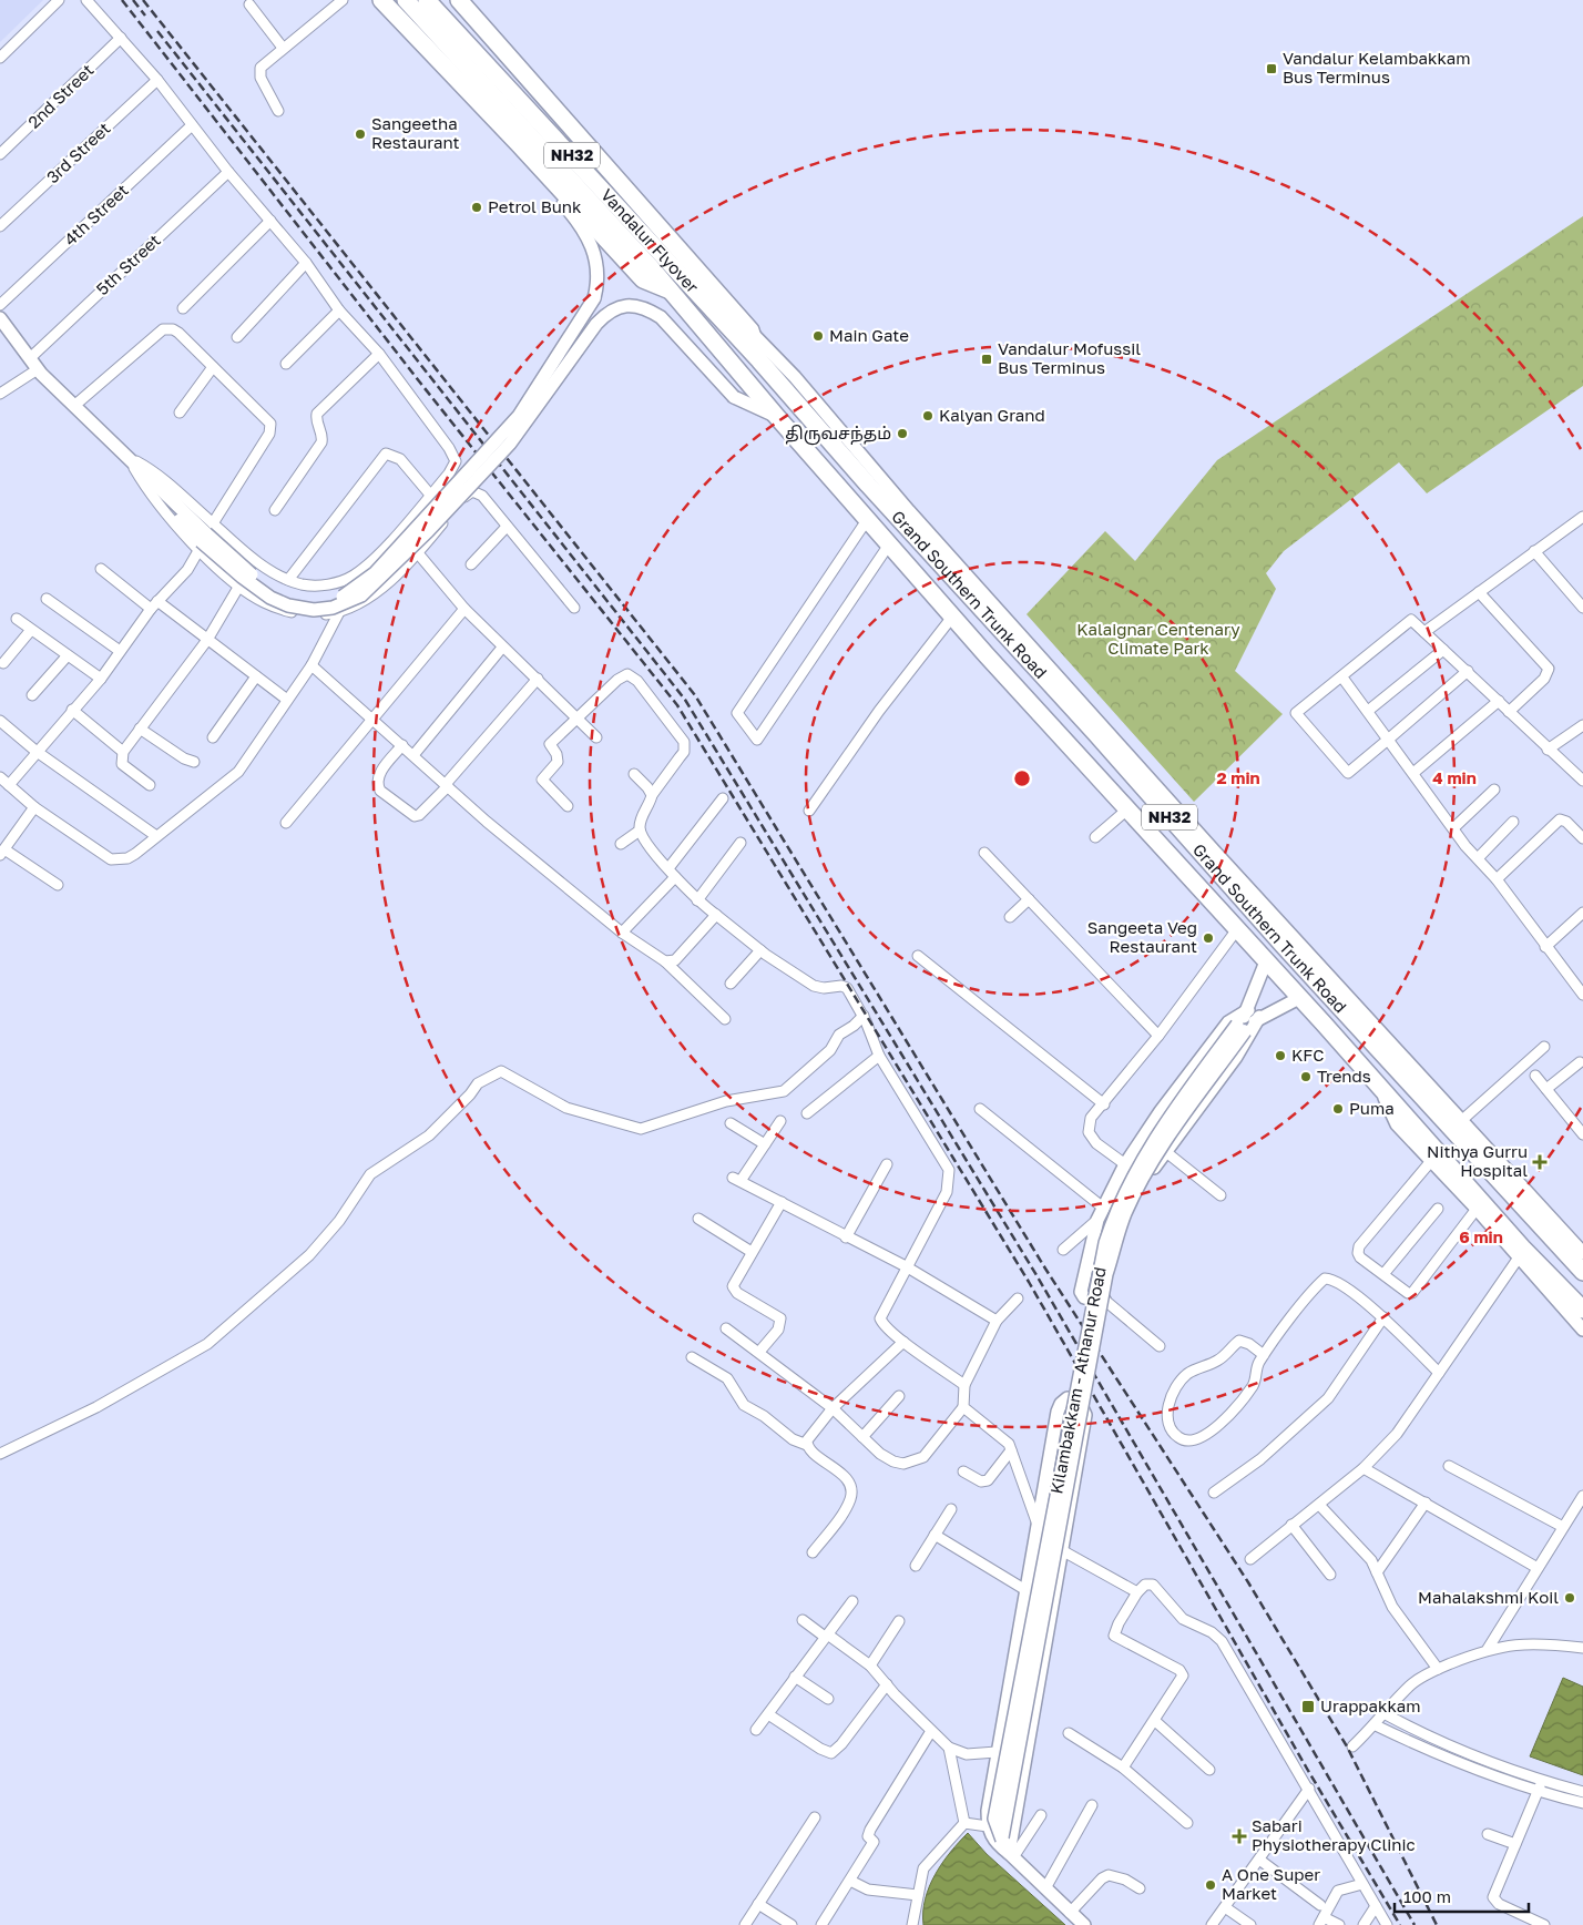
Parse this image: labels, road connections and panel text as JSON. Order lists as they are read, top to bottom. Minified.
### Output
{"streets":{"highway":["NH32","Vandalur Flyover","Grand Southern Trunk Road"],"street":["2nd Street","3rd Street","4th Street","5th Street","Kilambakkam - Athanur Road"]},"crossings":[["NH32","Grand Southern Trunk Road"],["NH32","Kilambakkam - Athanur Road"],["Vandalur Flyover","Grand Southern Trunk Road"],["Grand Southern Trunk Road","Kilambakkam - Athanur Road"]],"parks":["Kalaignar Centenary Climate Park"],"places":{"transit":["Vandalur Kelambakkam Bus Terminus","Vandalur Mofussil Bus Terminus","Urappakkam"],"other":["Sangeetha Restaurant","Petrol Bunk","Main Gate","Kalyan Grand","திருவசந்தம்","Sangeeta Veg Restaurant","KFC","Trends","Puma","Mahalakshmi Koil","A One Super Market"],"health":["Nithya Gurru Hospital","Sabari Physiotherapy Clinic"]},"scale_bar":"100 m","rings":["2 min","4 min","6 min"]}
